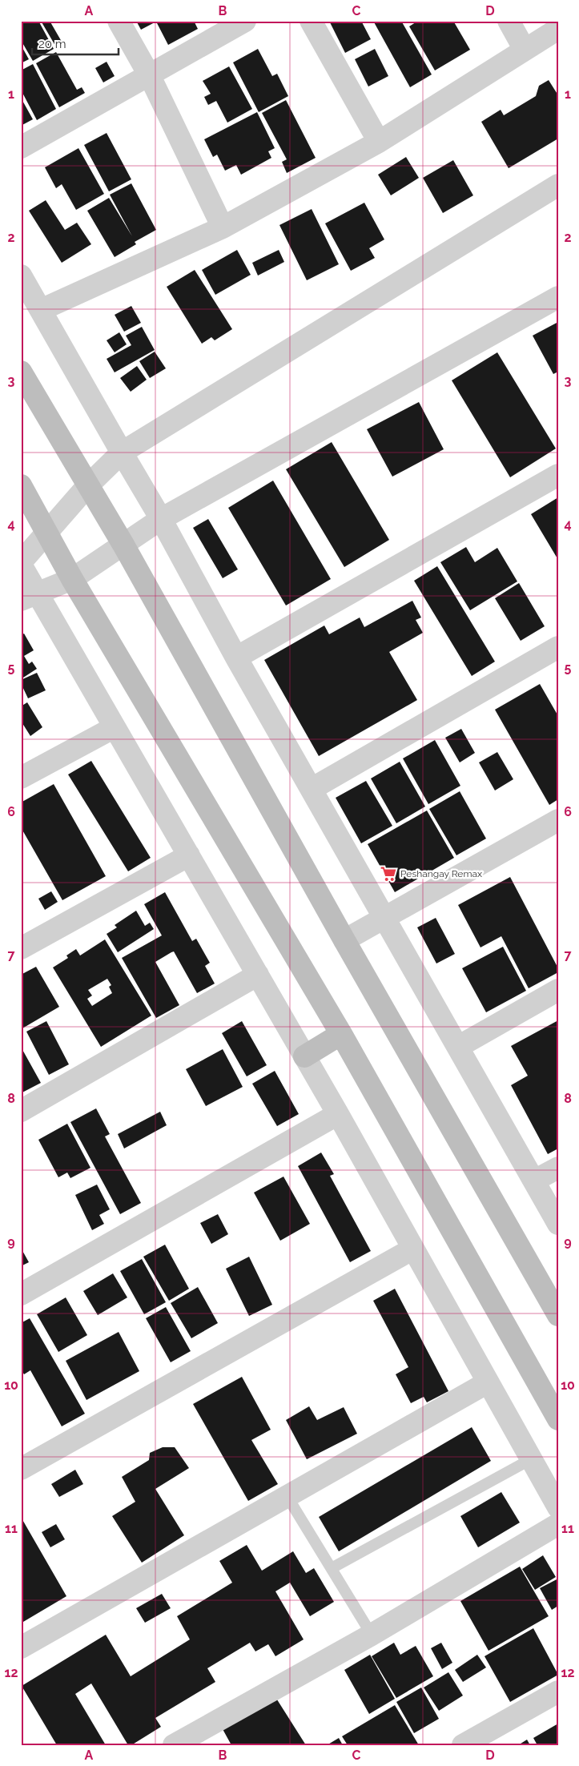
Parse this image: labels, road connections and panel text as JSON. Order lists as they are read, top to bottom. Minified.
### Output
{"places":{"supermarket":["Peshangay Remax"]},"scale_bar":"20 m","grid":{"columns":["A","B","C","D"],"rows":["1","2","3","4","5","6","7","8","9","10","11","12"]}}
